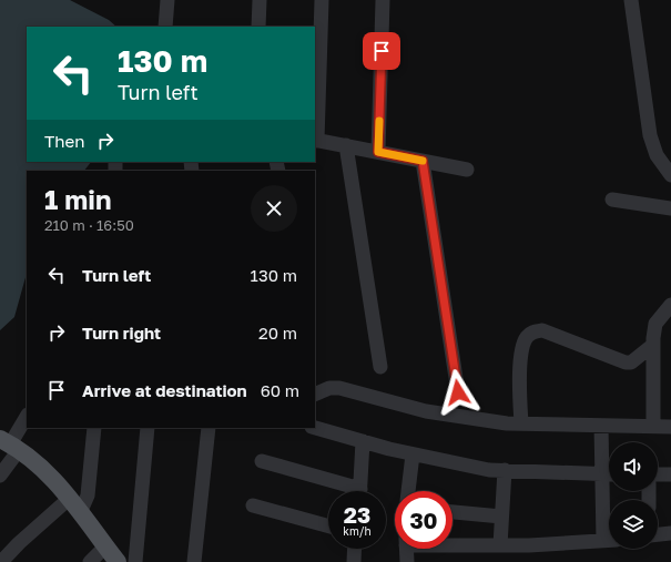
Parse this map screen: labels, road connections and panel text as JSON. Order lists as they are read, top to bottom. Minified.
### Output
{"page":{"turn":["130 m","Turn left"],"then":"Then","heading":["1 min","210 m · 16:50"],"list":[{"name":"Turn left","value":"130 m"},{"name":"Turn right","value":"20 m"},{"name":"Arrive at destination","value":"60 m"}],"speed":"23 km/h","limit":"30"}}
